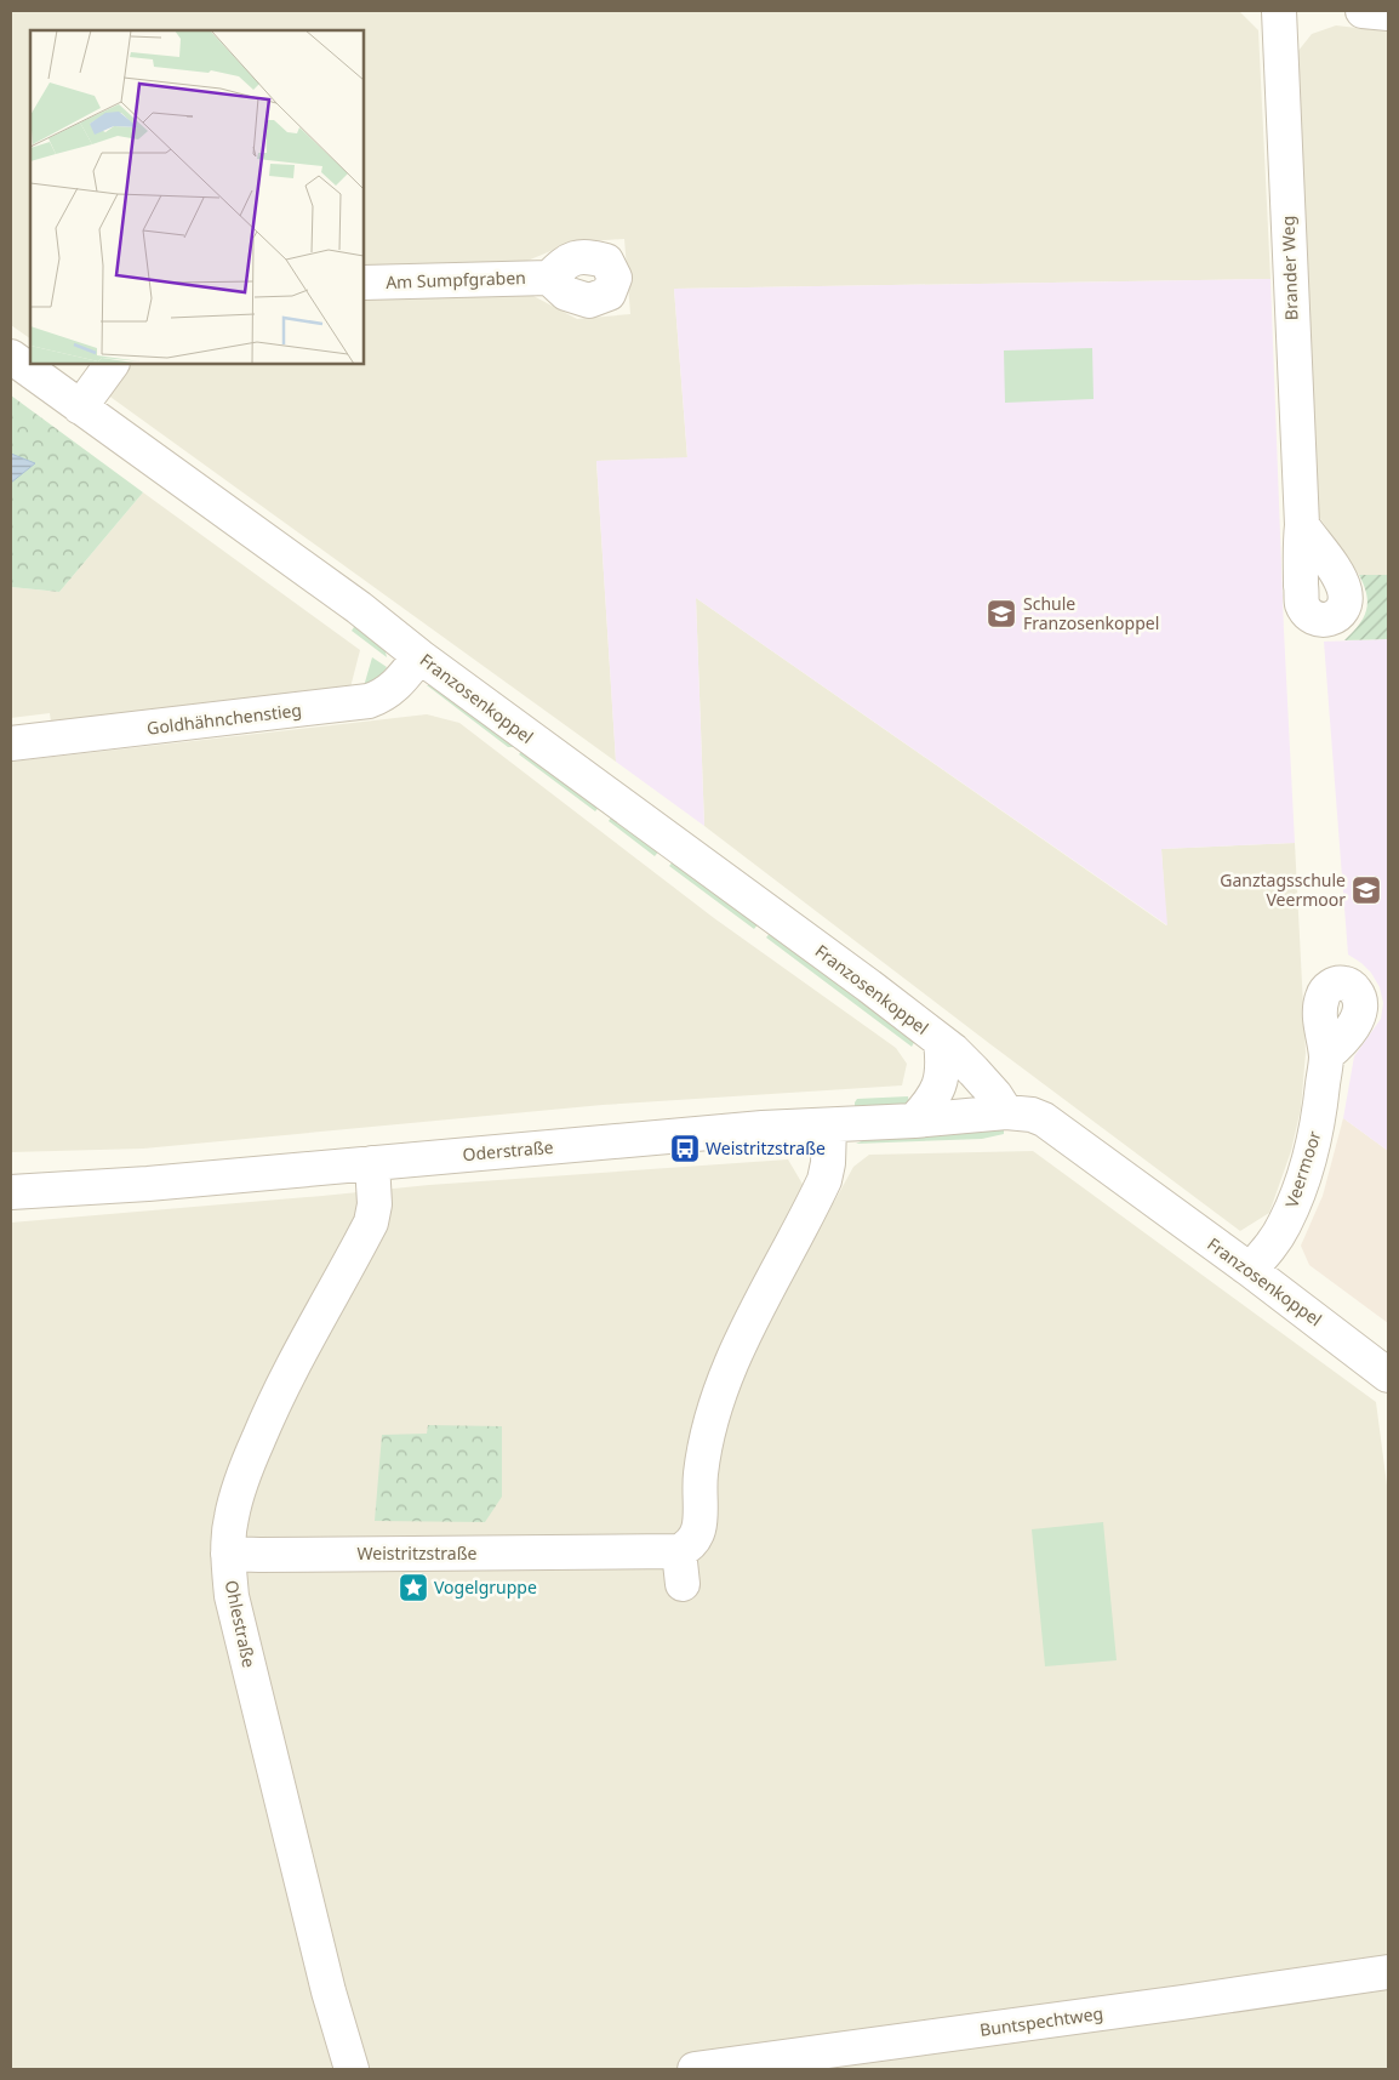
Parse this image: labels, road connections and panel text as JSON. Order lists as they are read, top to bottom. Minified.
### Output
{"streets":{"street":["Brander Weg","Am Sumpfgraben","Franzosenkoppel","Goldhähnchenstieg","Oderstraße","Veermoor","Weistritzstraße","Ohlestraße","Buntspechtweg"]},"crossings":[["Franzosenkoppel","Goldhähnchenstieg"],["Franzosenkoppel","Oderstraße"],["Franzosenkoppel","Veermoor"],["Oderstraße","Ohlestraße"],["Weistritzstraße","Ohlestraße"]],"places":{"school or university":["Schule Franzosenkoppel","Ganztagsschule Veermoor"],"bus stop":["Weistritzstraße"],"place":["Vogelgruppe"]}}
